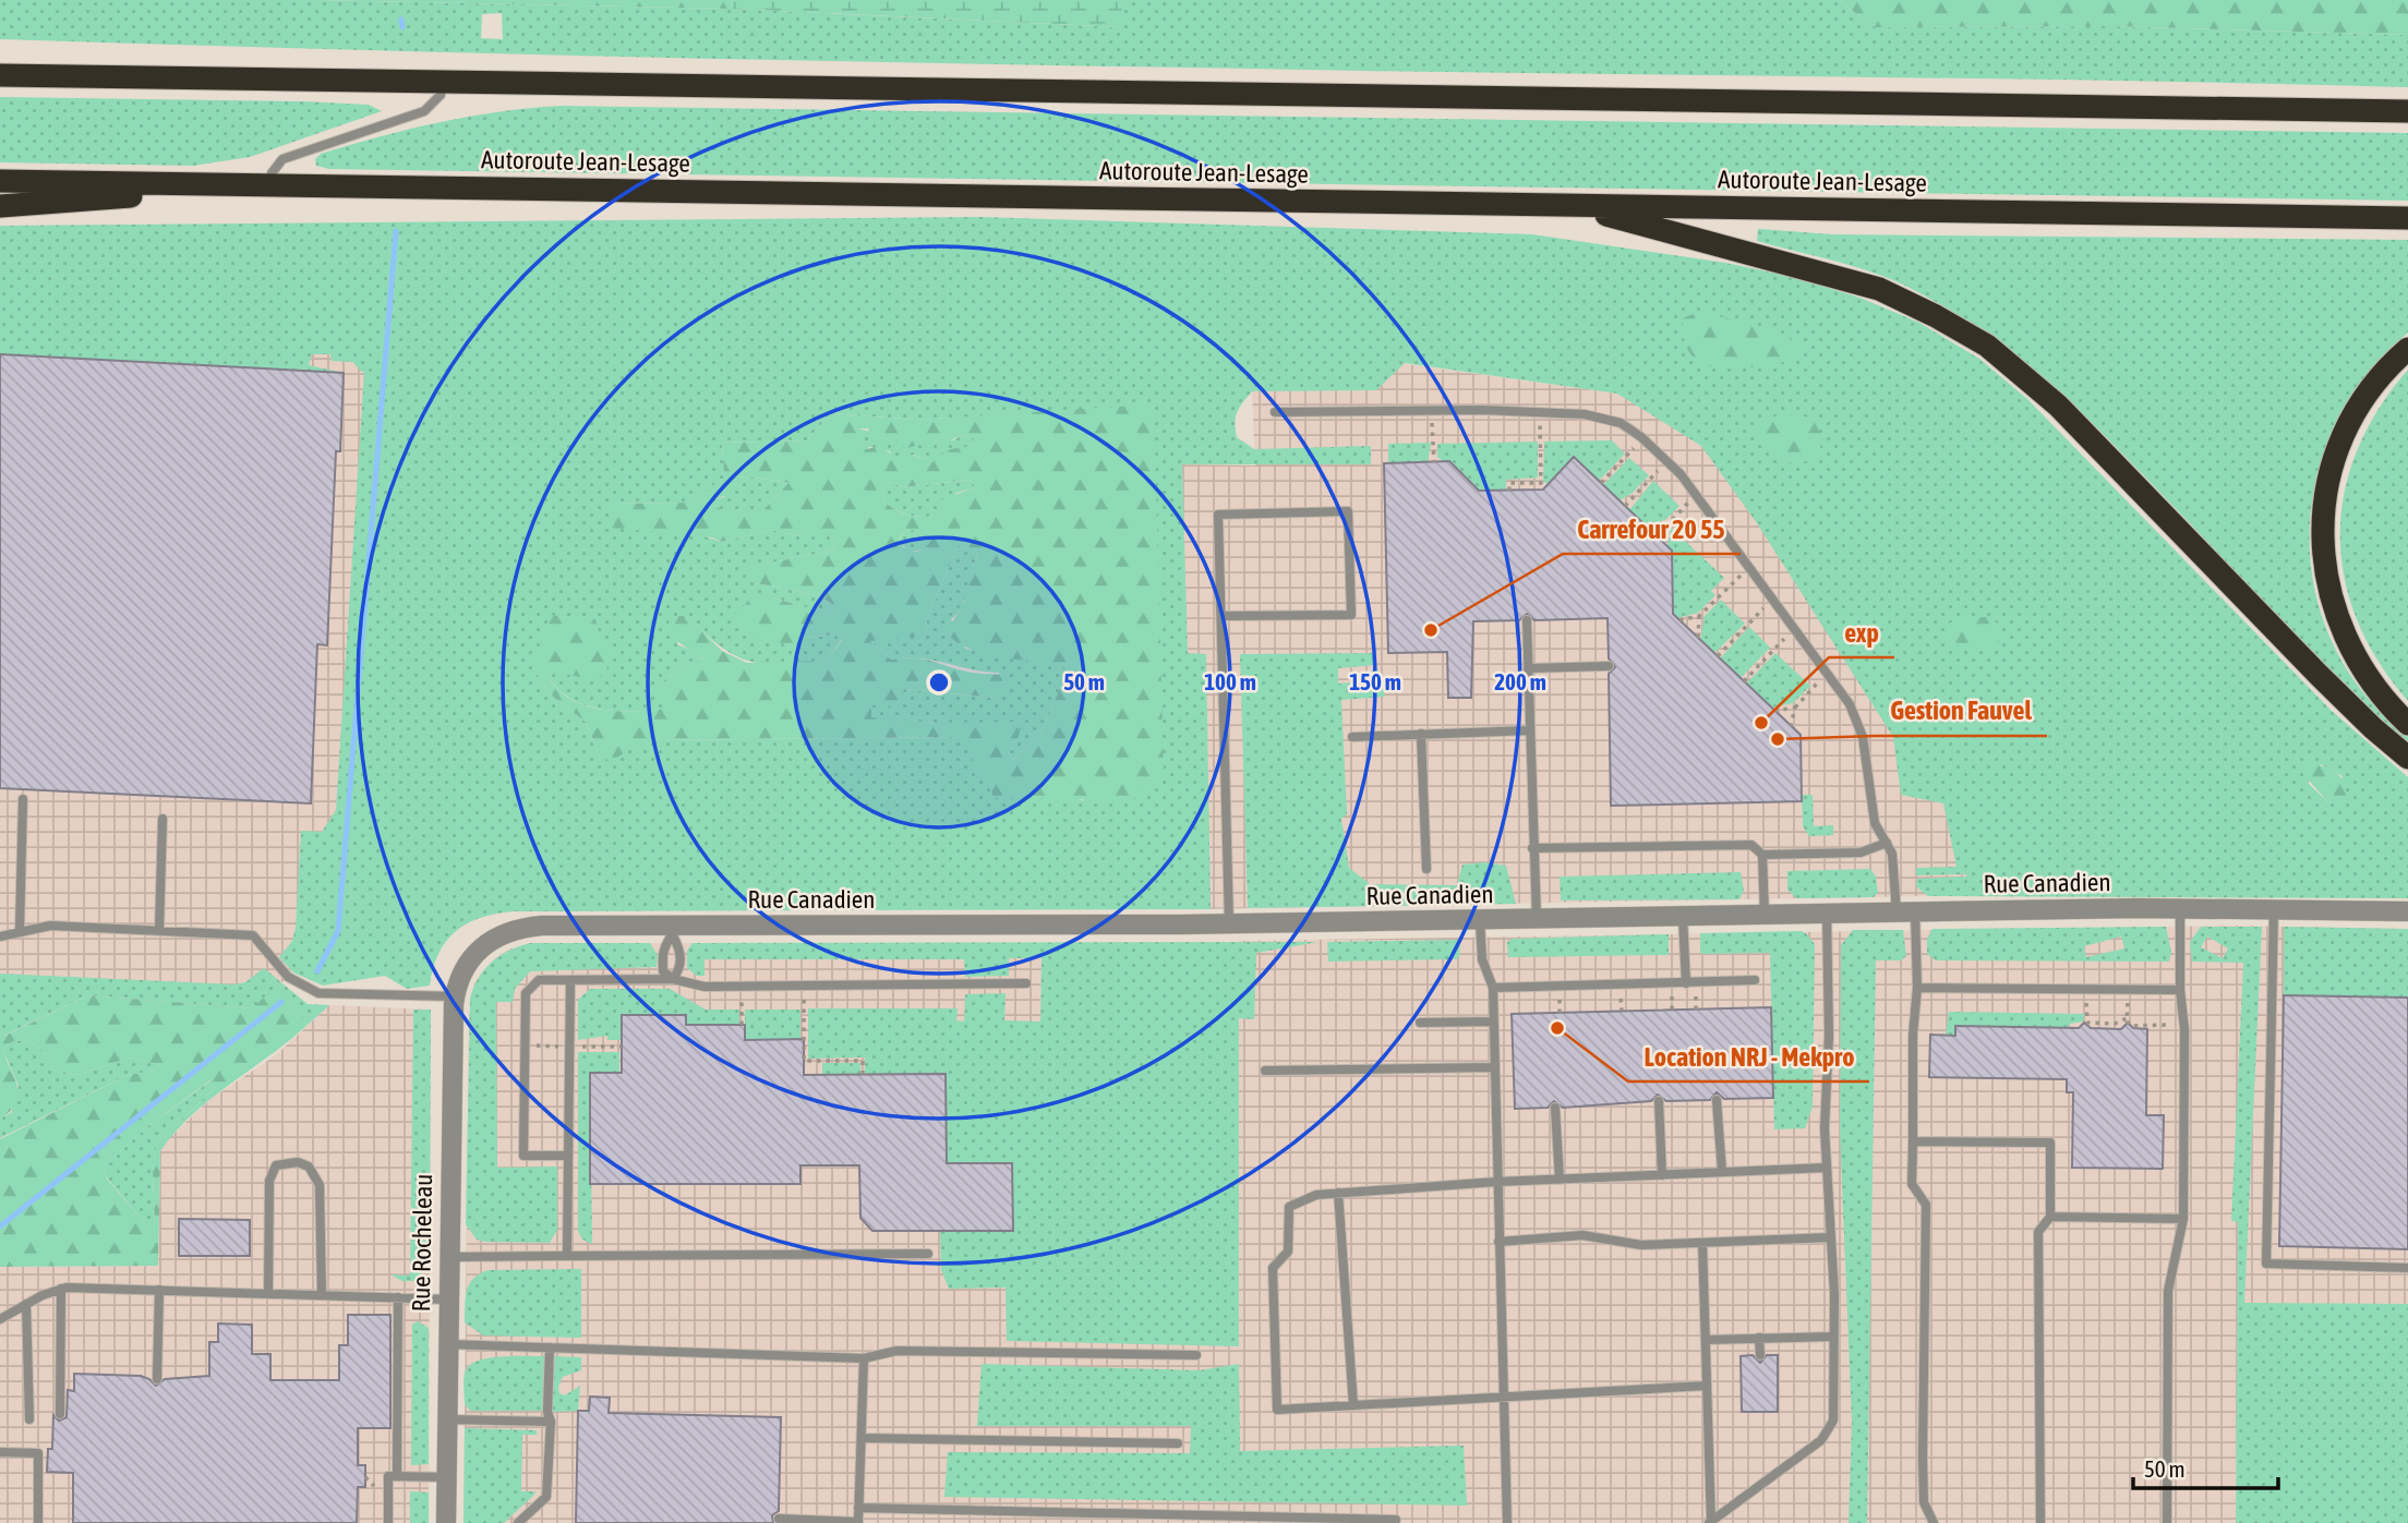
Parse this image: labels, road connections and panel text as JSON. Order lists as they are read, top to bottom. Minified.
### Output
{"streets":{"highway":["Autoroute Jean-Lesage"],"street":["Rue Canadien","Rue Rocheleau"]},"crossings":[["Rue Canadien","Rue Rocheleau"]],"places":["Carrefour 20 55","exp","Gestion Fauvel","Location NRJ - Mekpro"],"scale_bar":"50 m","rings":["50 m","100 m","150 m","200 m"]}
